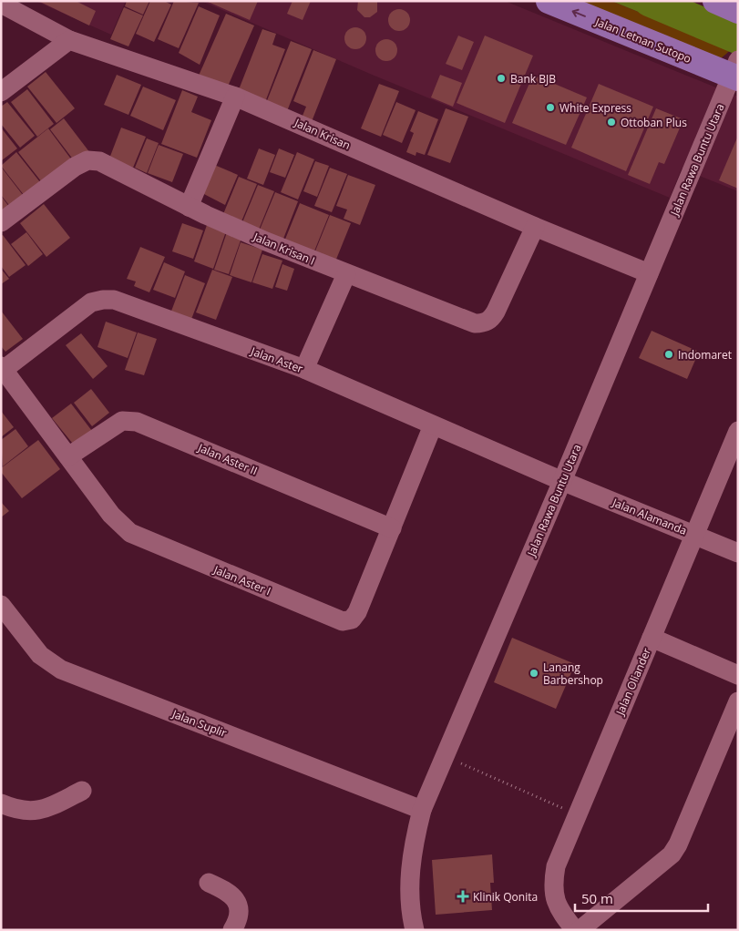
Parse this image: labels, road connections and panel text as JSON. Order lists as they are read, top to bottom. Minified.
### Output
{"streets":{"main road":["Jalan Letnan Sutopo"],"street":["Jalan Krisan","Jalan Rawa Buntu Utara","Jalan Krisan I","Jalan Aster","Jalan Aster II","Jalan Alamanda","Jalan Aster I","Jalan Oliander","Jalan Suplir"]},"crossings":[["Jalan Letnan Sutopo","Jalan Rawa Buntu Utara"],["Jalan Krisan","Jalan Rawa Buntu Utara"],["Jalan Krisan","Jalan Krisan I"],["Jalan Rawa Buntu Utara","Jalan Aster"],["Jalan Rawa Buntu Utara","Jalan Alamanda"],["Jalan Rawa Buntu Utara","Jalan Suplir"],["Jalan Aster","Jalan Alamanda"],["Jalan Aster","Jalan Aster I"],["Jalan Aster II","Jalan Aster I"],["Jalan Alamanda","Jalan Oliander"]],"one_way":["Jalan Letnan Sutopo"],"places":{"other":["Bank BJB","White Express","Ottoban Plus","Indomaret","Lanang Barbershop"],"health":["Klinik Qonita"]},"scale_bar":"50 m"}
